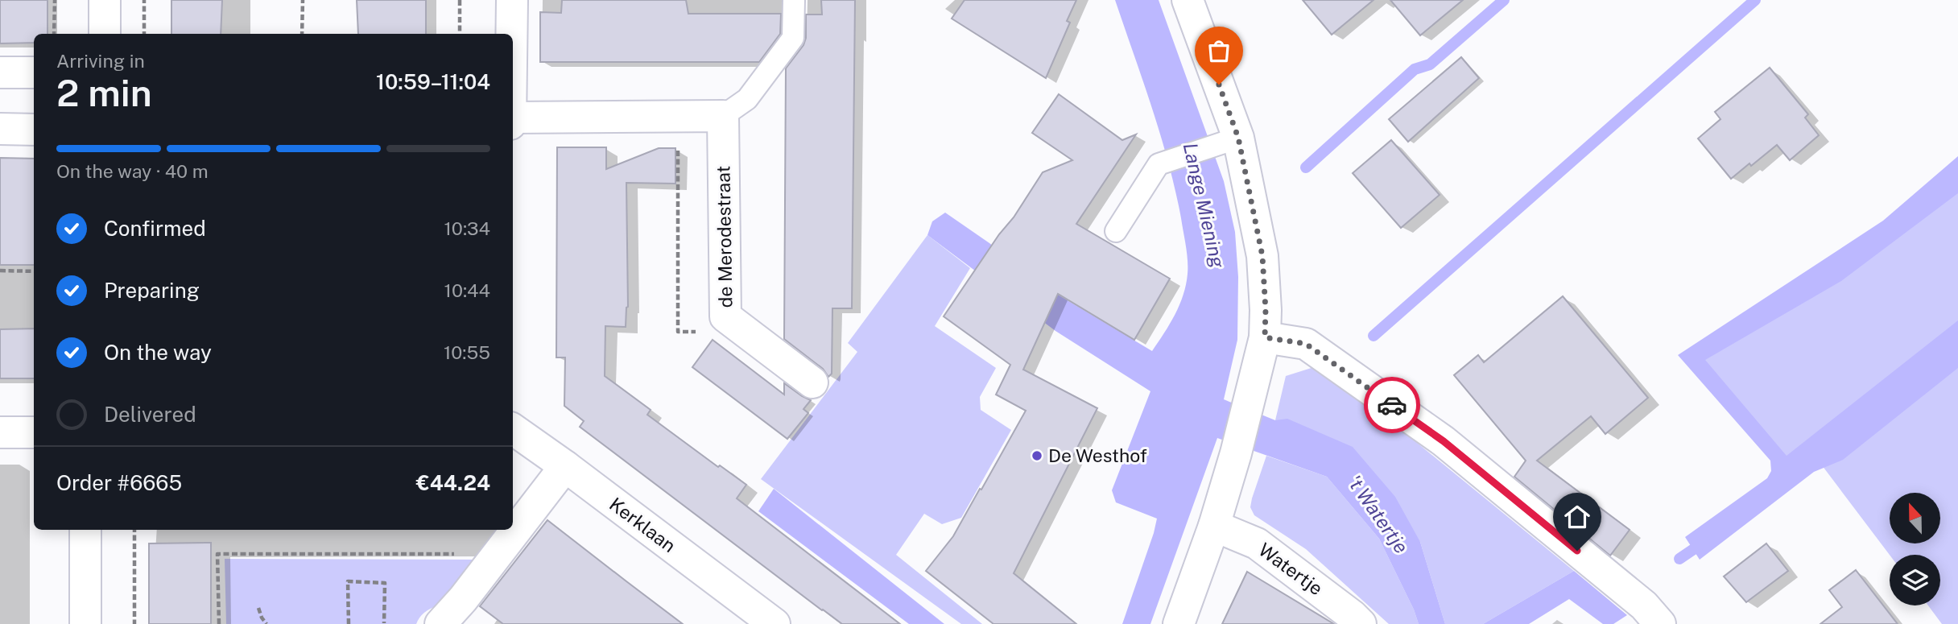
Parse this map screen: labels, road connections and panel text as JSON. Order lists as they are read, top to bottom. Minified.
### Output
{"streets":{"street":["de Merodestraat","Kerklaan","Watertje"]},"water":["Lange Miening","'t Watertje"],"places":["De Westhof"],"north":"top","page":{"heading":["2 min","Arriving in","10:59–11:04"],"panel":["Order #6665","€44.24"],"bar":"On the way · 40 m","list":[["Confirmed","10:34"],["Preparing","10:44"],["On the way","10:55"],"Delivered"]}}
